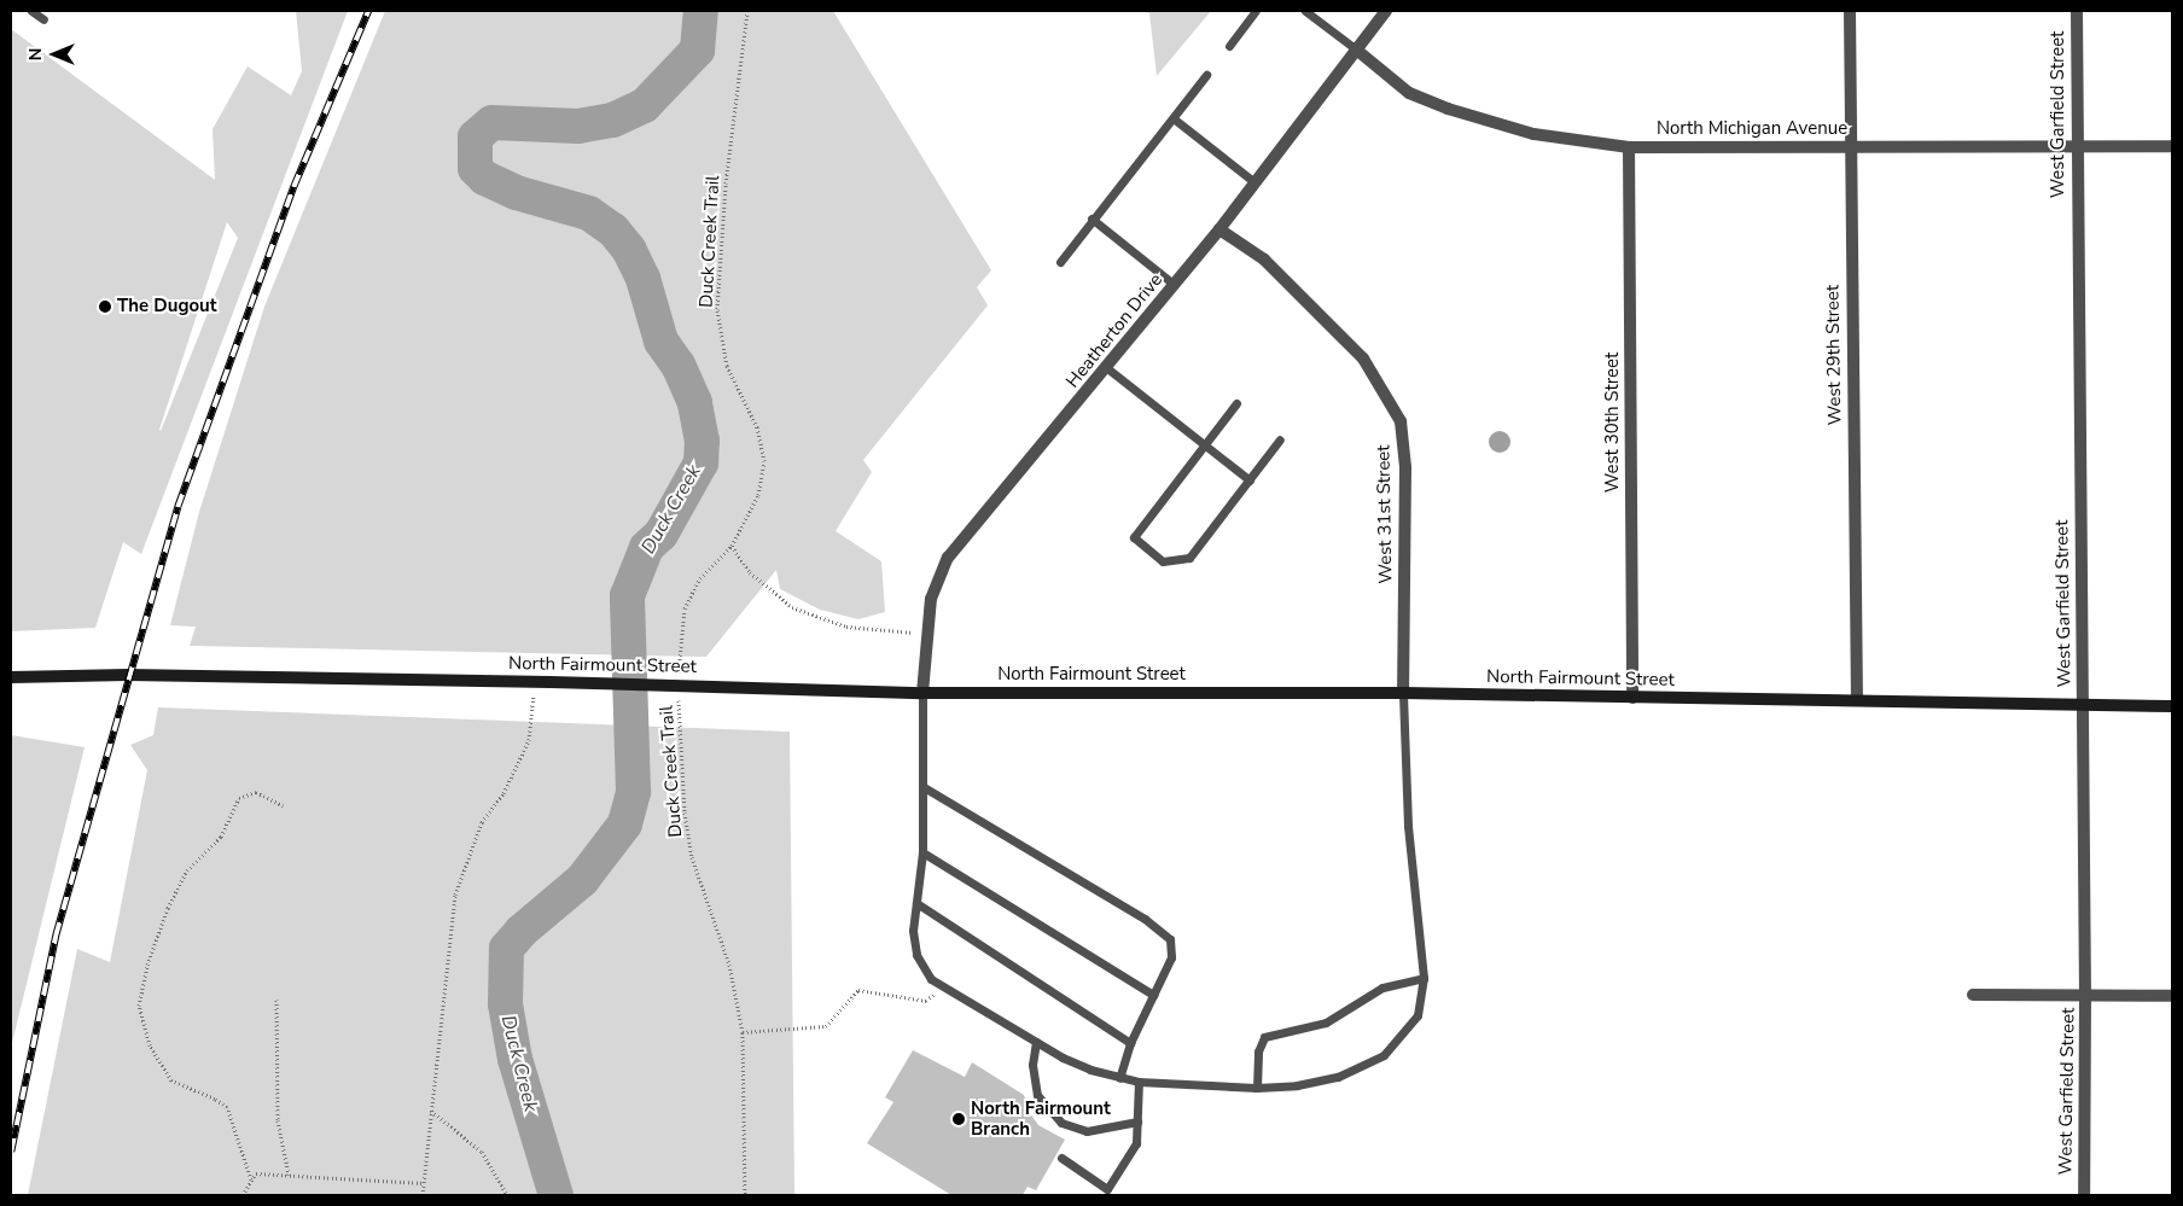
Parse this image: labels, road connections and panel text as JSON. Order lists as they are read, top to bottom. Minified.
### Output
{"streets":{"street":["West Garfield Street","North Michigan Avenue","Heatherton Drive","West 29th Street","West 30th Street","West 31st Street","North Fairmount Street"],"path":["Duck Creek Trail"]},"crossings":[["West Garfield Street","North Michigan Avenue"],["West Garfield Street","North Fairmount Street"],["North Michigan Avenue","Heatherton Drive"],["North Michigan Avenue","West 29th Street"],["North Michigan Avenue","West 30th Street"],["Heatherton Drive","West 31st Street"],["Heatherton Drive","North Fairmount Street"],["West 29th Street","North Fairmount Street"],["West 30th Street","North Fairmount Street"],["West 31st Street","North Fairmount Street"]],"water":["Duck Creek"],"places":["The Dugout","North Fairmount Branch"],"north":"left"}
